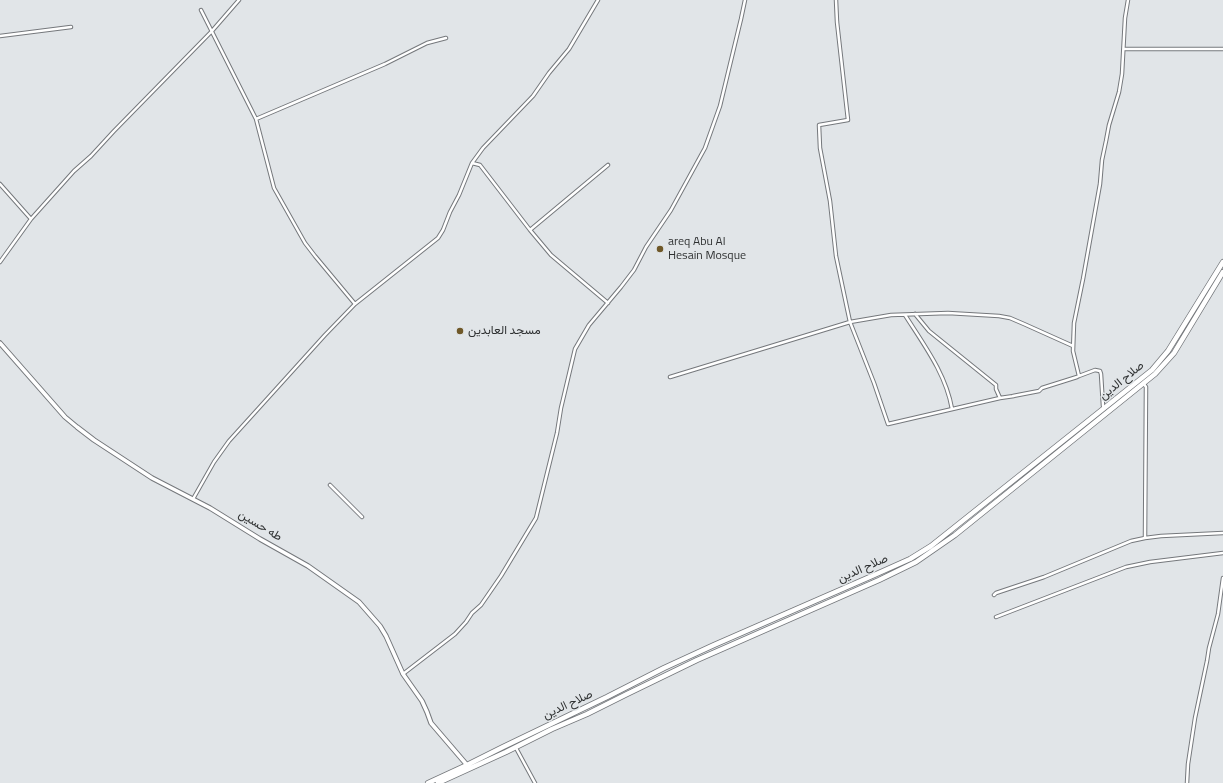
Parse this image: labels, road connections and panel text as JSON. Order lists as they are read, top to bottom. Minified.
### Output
{"streets":{"highway":["صلاح الدين"],"street":["طه حسين"]},"crossings":[["صلاح الدين","طه حسين"]],"places":["areq Abu Al Hesain Mosque","مسجد العابدين"]}
